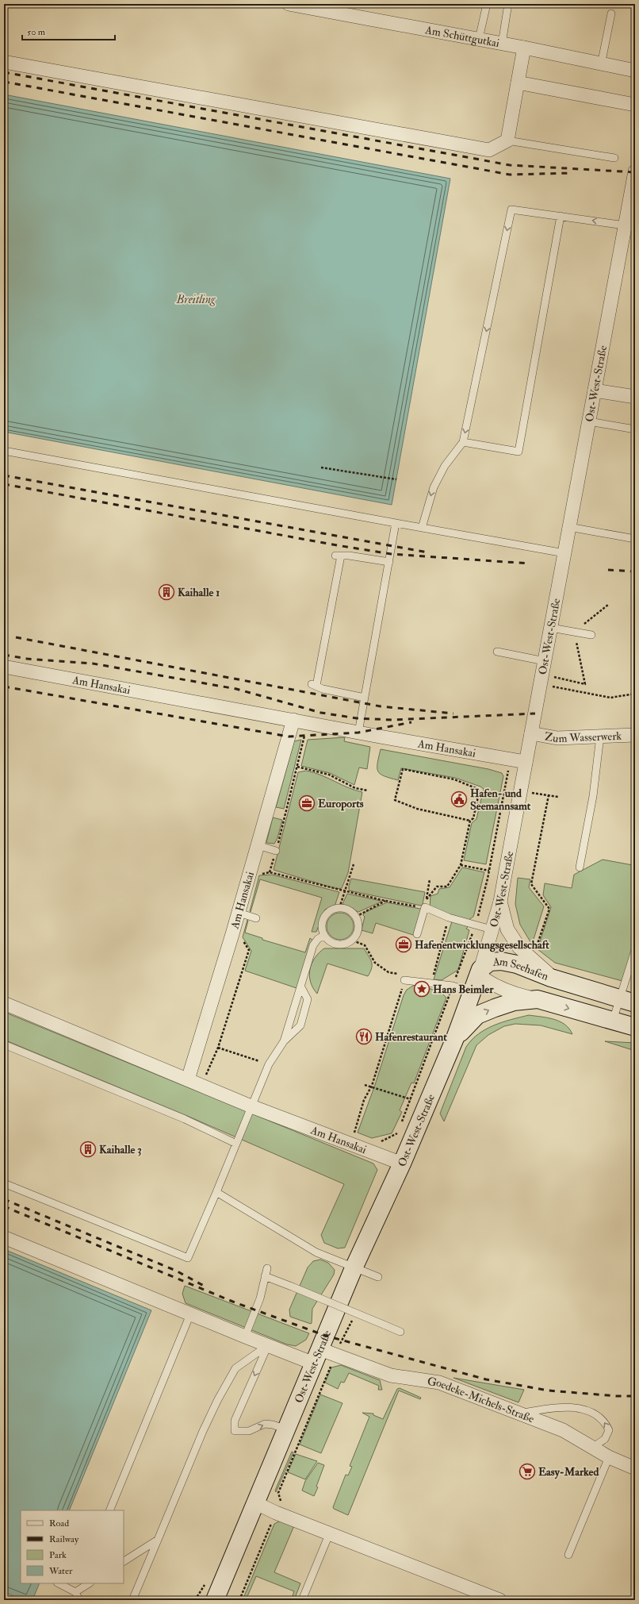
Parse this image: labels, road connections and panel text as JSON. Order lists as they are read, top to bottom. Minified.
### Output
{"streets":{"street":["Am Schüttgutkai","Ost-West-Straße","Am Hansakai","Zum Wasserwerk","Am Seehafen","Goedeke-Michels-Straße"]},"crossings":[["Ost-West-Straße","Am Hansakai"],["Ost-West-Straße","Zum Wasserwerk"],["Ost-West-Straße","Am Seehafen"],["Ost-West-Straße","Goedeke-Michels-Straße"]],"water":["Breitling"],"places":{"building":["Kaihalle 1","Kaihalle 3"],"public building":["Hafen- und Seemannsamt"],"office":["Euroports","Hafenentwicklungsgesellschaft"],"place":["Hans Beimler"],"restaurant":["Hafenrestaurant"],"supermarket":["Easy-Marked"]},"legend":["Road","Railway","Park","Water"],"scale_bar":"50 m"}
